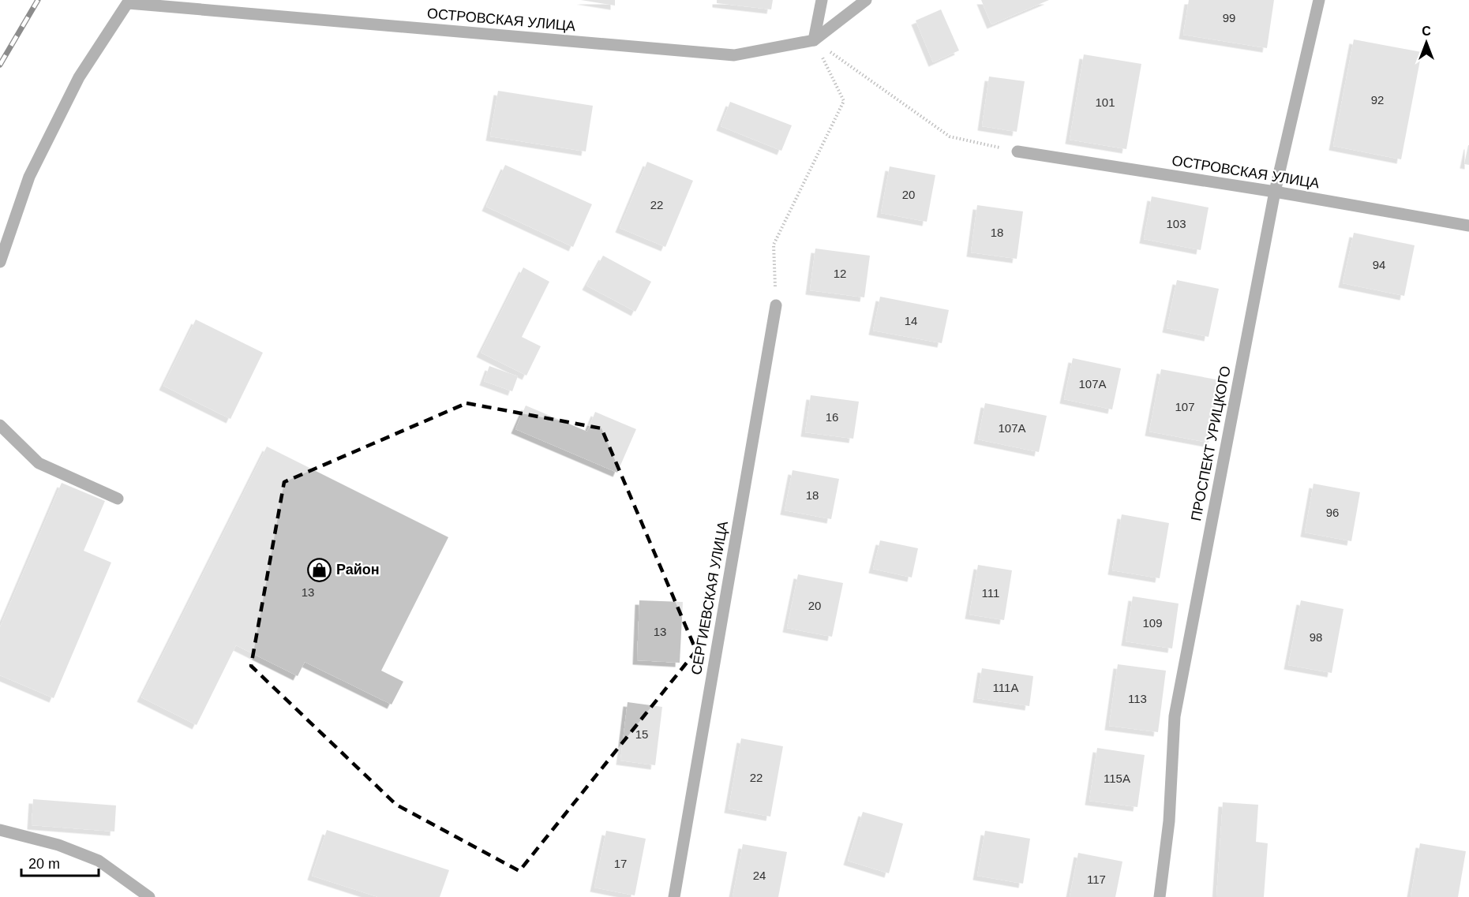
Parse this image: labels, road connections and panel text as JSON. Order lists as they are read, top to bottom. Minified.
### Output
{"streets":{"street":["ОСТРОВСКАЯ УЛИЦА","ПРОСПЕКТ УРИЦКОГО","СЕРГИЕВСКАЯ УЛИЦА"]},"crossings":[["ОСТРОВСКАЯ УЛИЦА","ПРОСПЕКТ УРИЦКОГО"]],"places":{"shop":["Район"]},"house_numbers":["99","92","101","20","22","103","18","94","12","14","107А","107","16","107А","18","96","13","111","20","109","13","98","111А","113","15","22","115А","17","24","117"],"scale_bar":"20 m","north":"top"}
